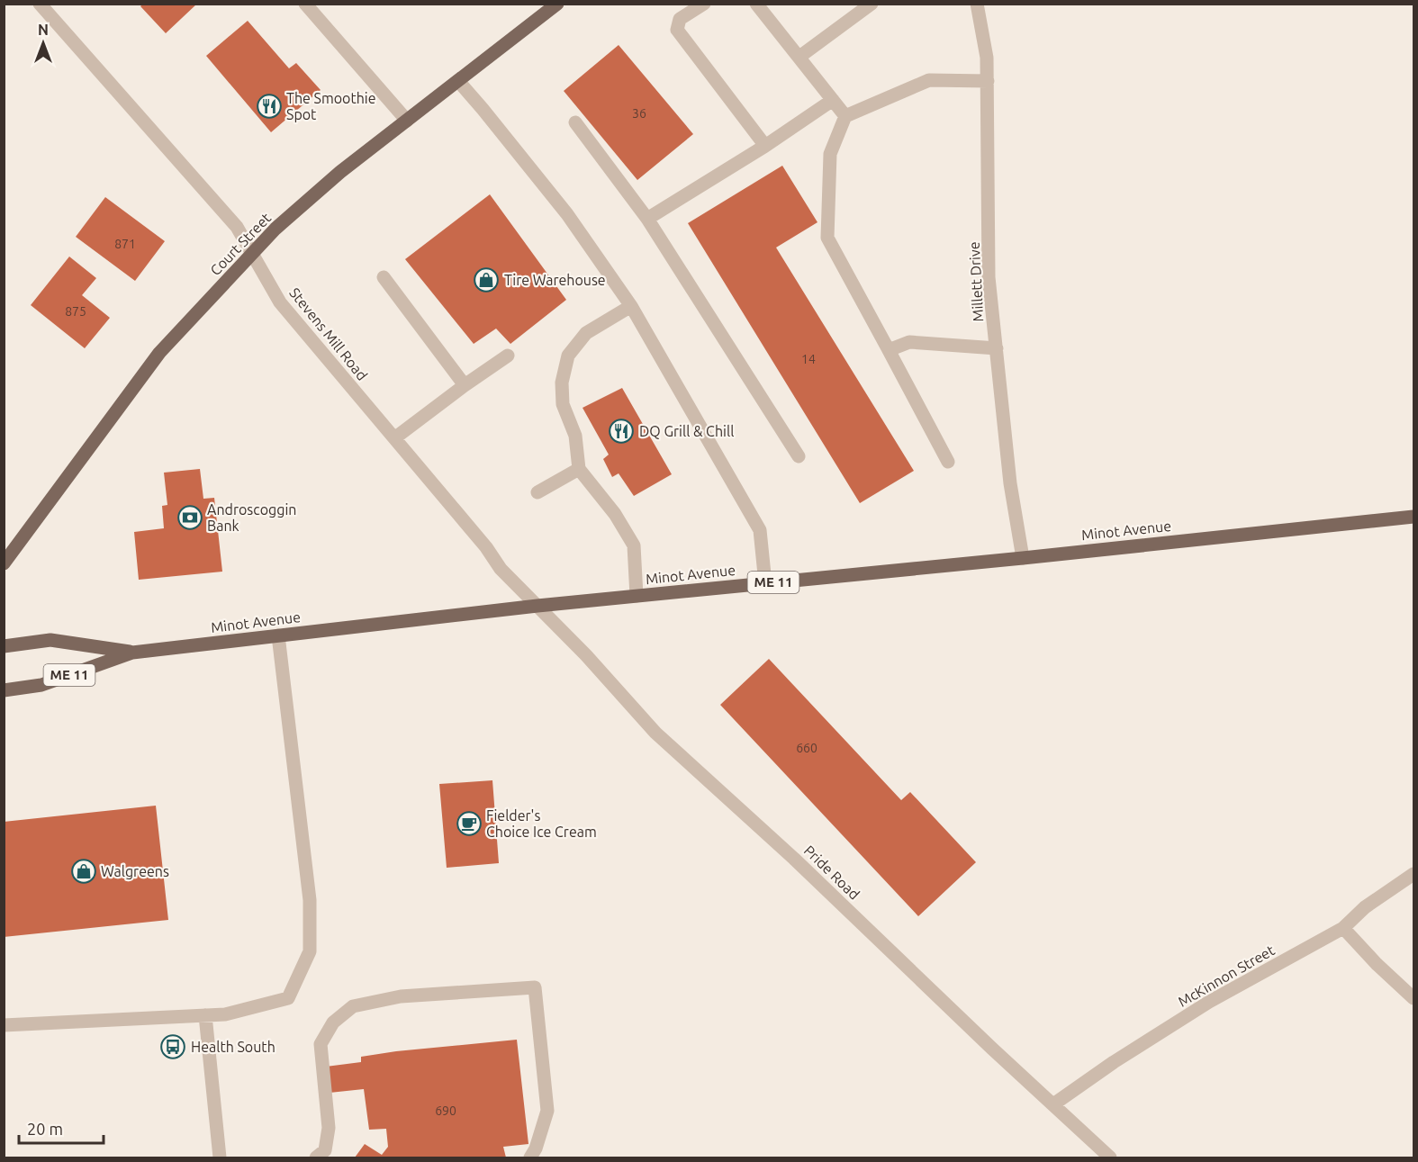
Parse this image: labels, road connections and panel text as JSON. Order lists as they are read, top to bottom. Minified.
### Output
{"streets":{"main road":["Court Street","Minot Avenue","ME 11"],"street":["Millett Drive","Stevens Mill Road","Pride Road","McKinnon Street"]},"crossings":[["Court Street","Stevens Mill Road"],["Millett Drive","Minot Avenue"],["Stevens Mill Road","Minot Avenue"],["Stevens Mill Road","Pride Road"],["Minot Avenue","Pride Road"],["Pride Road","McKinnon Street"]],"places":{"restaurant":["The Smoothie Spot","DQ Grill & Chill"],"shop":["Tire Warehouse","Walgreens"],"bank":["Androscoggin Bank"],"cafe":["Fielder's Choice Ice Cream"],"bus stop":["Health South"]},"house_numbers":["36","871","875","14","660","690"],"scale_bar":"20 m","north":"top"}
